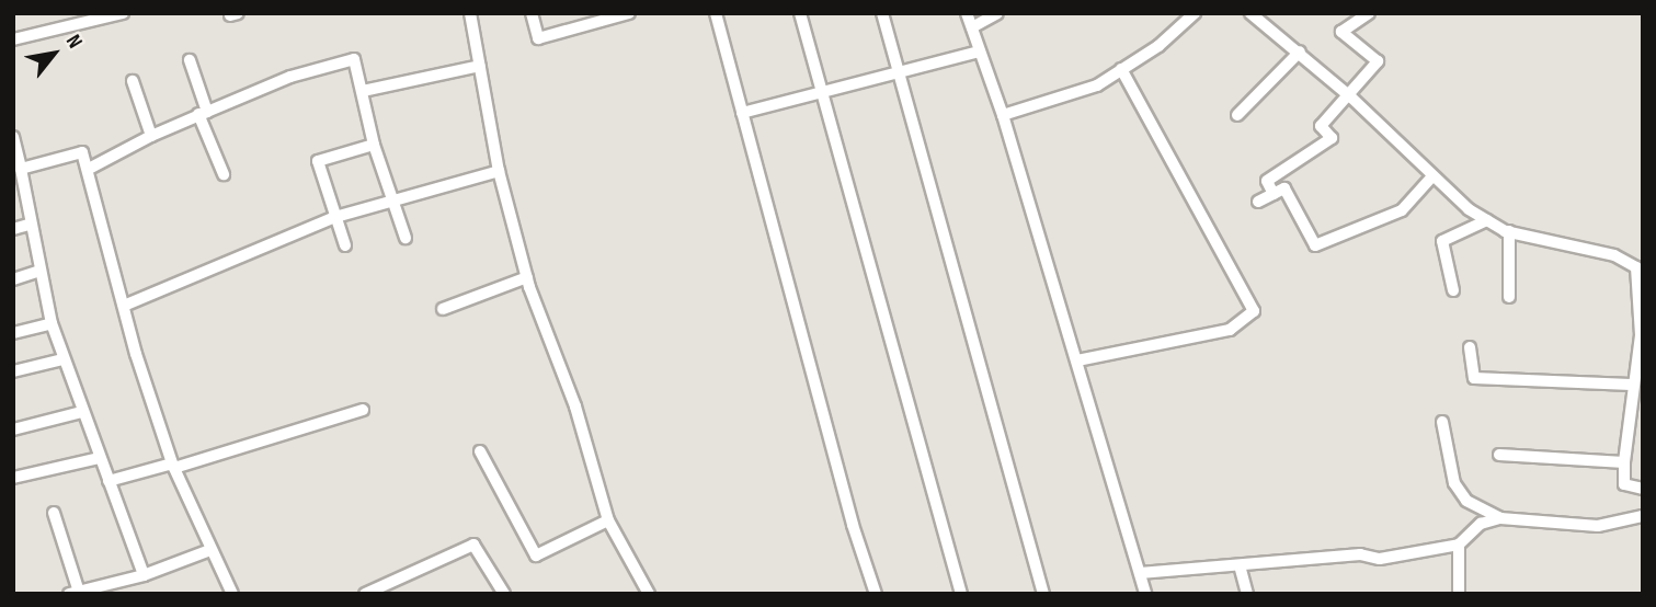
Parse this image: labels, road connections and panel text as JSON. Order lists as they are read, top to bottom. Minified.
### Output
{"north":"top right"}
